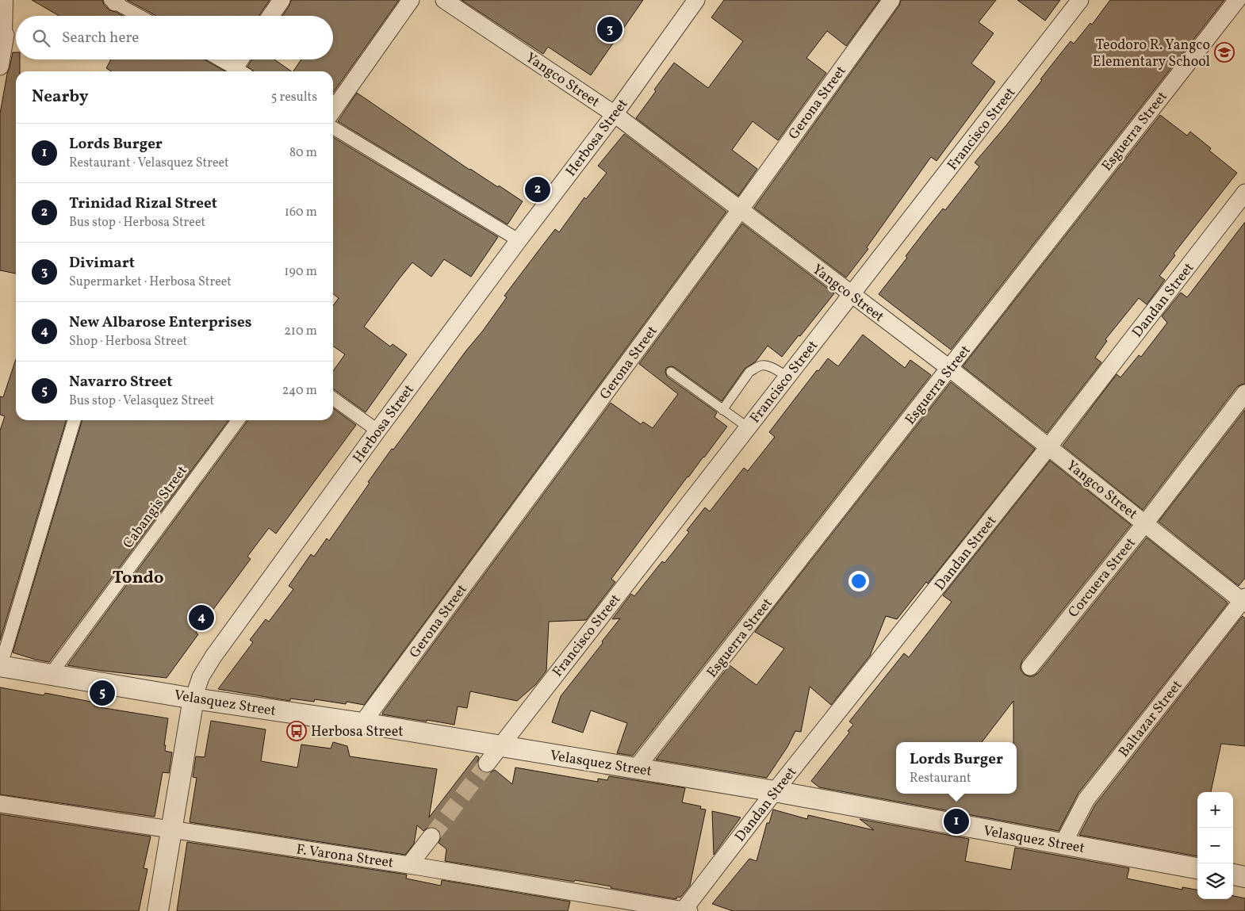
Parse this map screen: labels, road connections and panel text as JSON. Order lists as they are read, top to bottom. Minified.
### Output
{"streets":{"street":["Yangco Street","Gerona Street","Francisco Street","Esguerra Street","Herbosa Street","Dandan Street","Cabangis Street","Corcuera Street","Velasquez Street","Baltazar Street","F. Varona Street"]},"crossings":[["Yangco Street","Gerona Street"],["Yangco Street","Francisco Street"],["Yangco Street","Esguerra Street"],["Yangco Street","Herbosa Street"],["Yangco Street","Dandan Street"],["Yangco Street","Corcuera Street"],["Yangco Street","Baltazar Street"],["Gerona Street","Velasquez Street"],["Francisco Street","Velasquez Street"],["Esguerra Street","Velasquez Street"],["Herbosa Street","Velasquez Street"],["Herbosa Street","F. Varona Street"],["Dandan Street","Velasquez Street"],["Dandan Street","F. Varona Street"],["Cabangis Street","Velasquez Street"],["Velasquez Street","Baltazar Street"]],"districts":["Tondo"],"places":{"school or university":["Teodoro R. Yangco Elementary School"],"bus stop":["Herbosa Street"]},"page":{"pins":["3","2","4","5","1"],"search":"Search here","heading":["Nearby","5 results"],"list":[{"mark":"1","name":"Lords Burger","note":"Restaurant · Velasquez Street","value":"80 m"},{"mark":"2","name":"Trinidad Rizal Street","note":"Bus stop · Herbosa Street","value":"160 m"},{"mark":"3","name":"Divimart","note":"Supermarket · Herbosa Street","value":"190 m"},{"mark":"4","name":"New Albarose Enterprises","note":"Shop · Herbosa Street","value":"210 m"},{"mark":"5","name":"Navarro Street","note":"Bus stop · Velasquez Street","value":"240 m"}],"popup":["Lords Burger","Restaurant"],"map_buttons":["+","−"]}}
